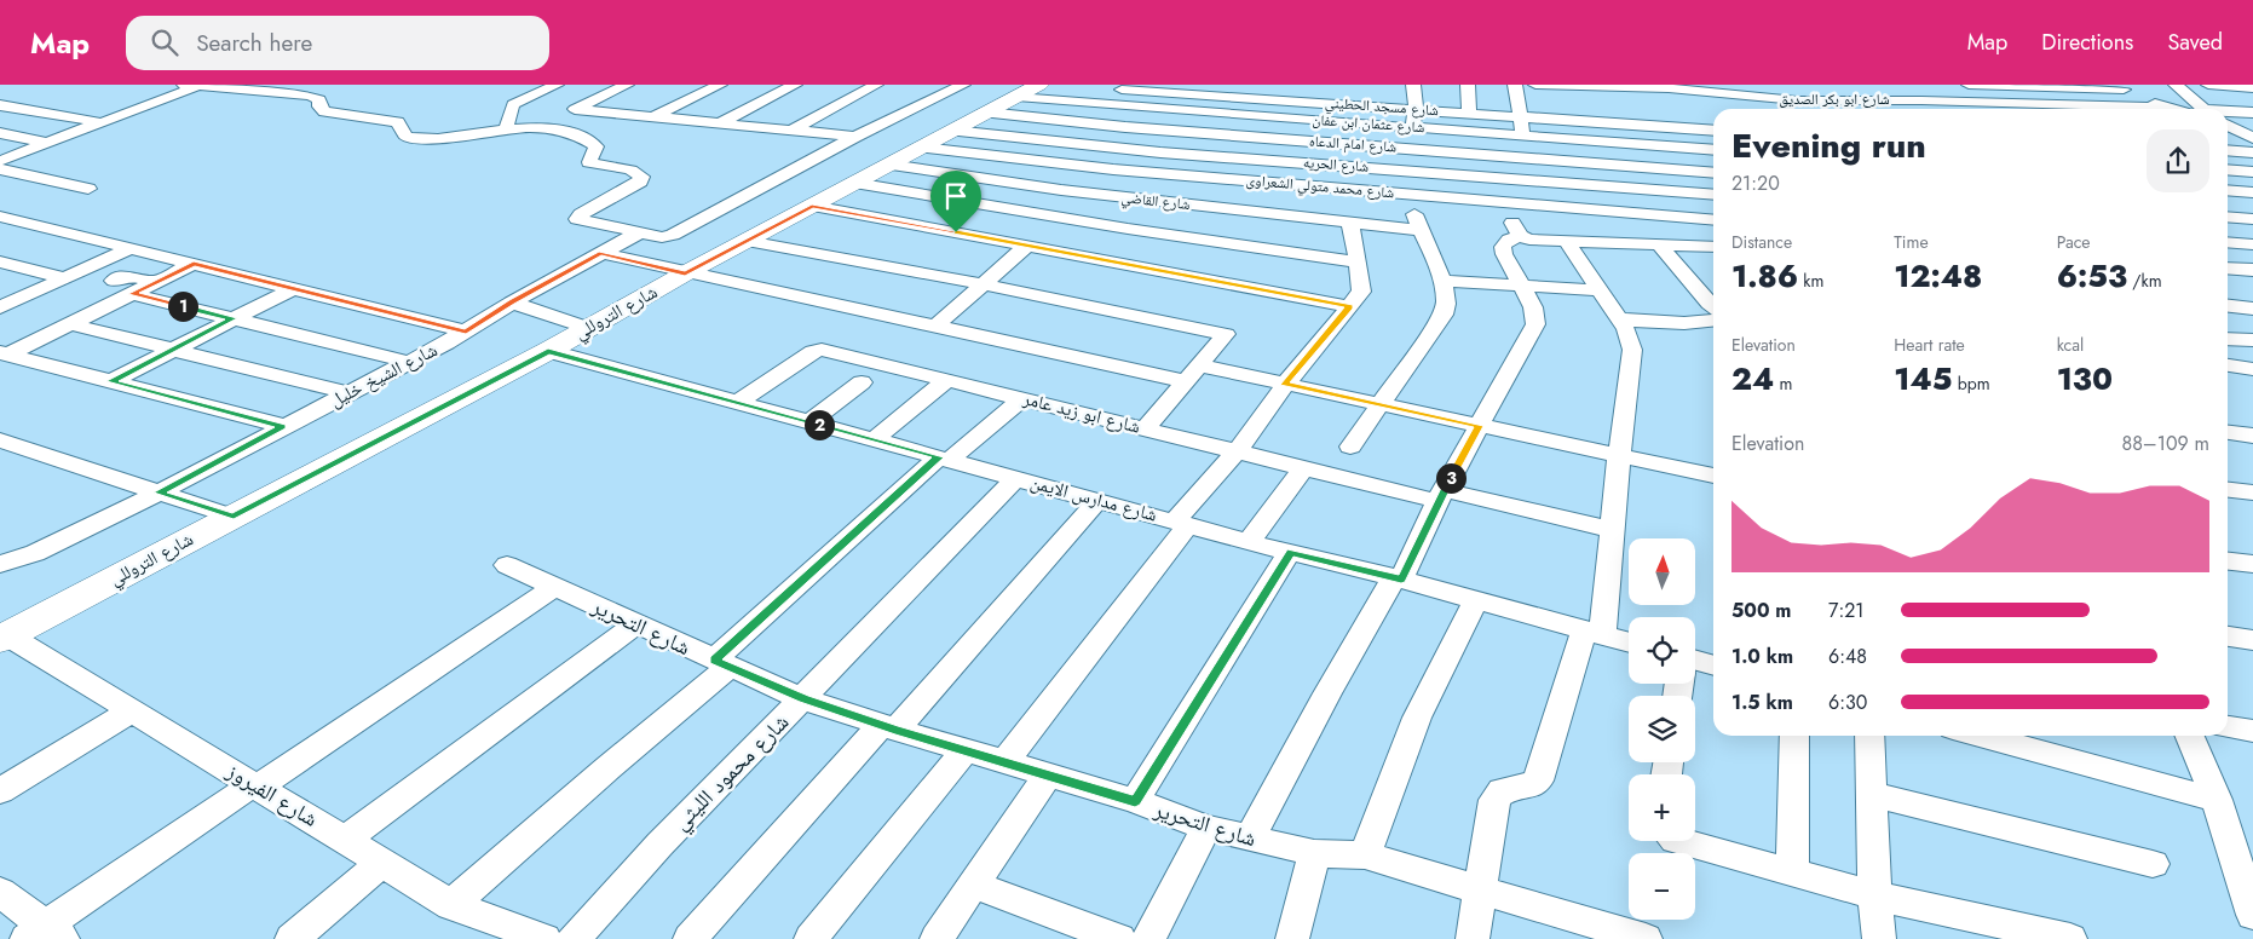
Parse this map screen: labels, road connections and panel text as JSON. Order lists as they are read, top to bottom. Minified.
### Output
{"streets":{"street":["شارع ابو بكر الصديق","شارع مسجد الحطيني","شارع عثمان ابن عفان","شارع امام الدعاه","شارع الحريه","شارع محمد متولي الشعراوى","شارع القاضي","شارع التروللي","شارع الشيخ خليل","شارع ابو زيد عامر","شارع مدارس الايمن","شارع التحرير","شارع محمود الليثي","شارع الفيروز"]},"crossings":[["شارع ابو بكر الصديق","شارع مسجد الحطيني"],["شارع عثمان ابن عفان","شارع التروللي"],["شارع امام الدعاه","شارع التروللي"],["شارع الحريه","شارع التروللي"],["شارع محمد متولي الشعراوى","شارع التروللي"],["شارع القاضي","شارع التروللي"],["شارع التروللي","شارع مدارس الايمن"],["شارع التروللي","شارع الفيروز"],["شارع ابو زيد عامر","شارع مدارس الايمن"],["شارع مدارس الايمن","شارع محمود الليثي"],["شارع التحرير","شارع محمود الليثي"]],"north":"top","page":{"header":"Map","search":"Search here","nav":["Map","Directions","Saved"],"heading":["Evening run","21:20"],"stats":[["Distance","1.86 km"],["Time","12:48"],["Pace","6:53 /km"],["Elevation","24 m"],["Heart rate","145 bpm"],["kcal","130"]],"pins":["1","2","3"],"chart":["Elevation","88–109 m"],"map_buttons":["+","−"],"list":[{"name":"500 m","note":"7:21"},{"name":"1.0 km","note":"6:48"},{"name":"1.5 km","note":"6:30"}]}}
